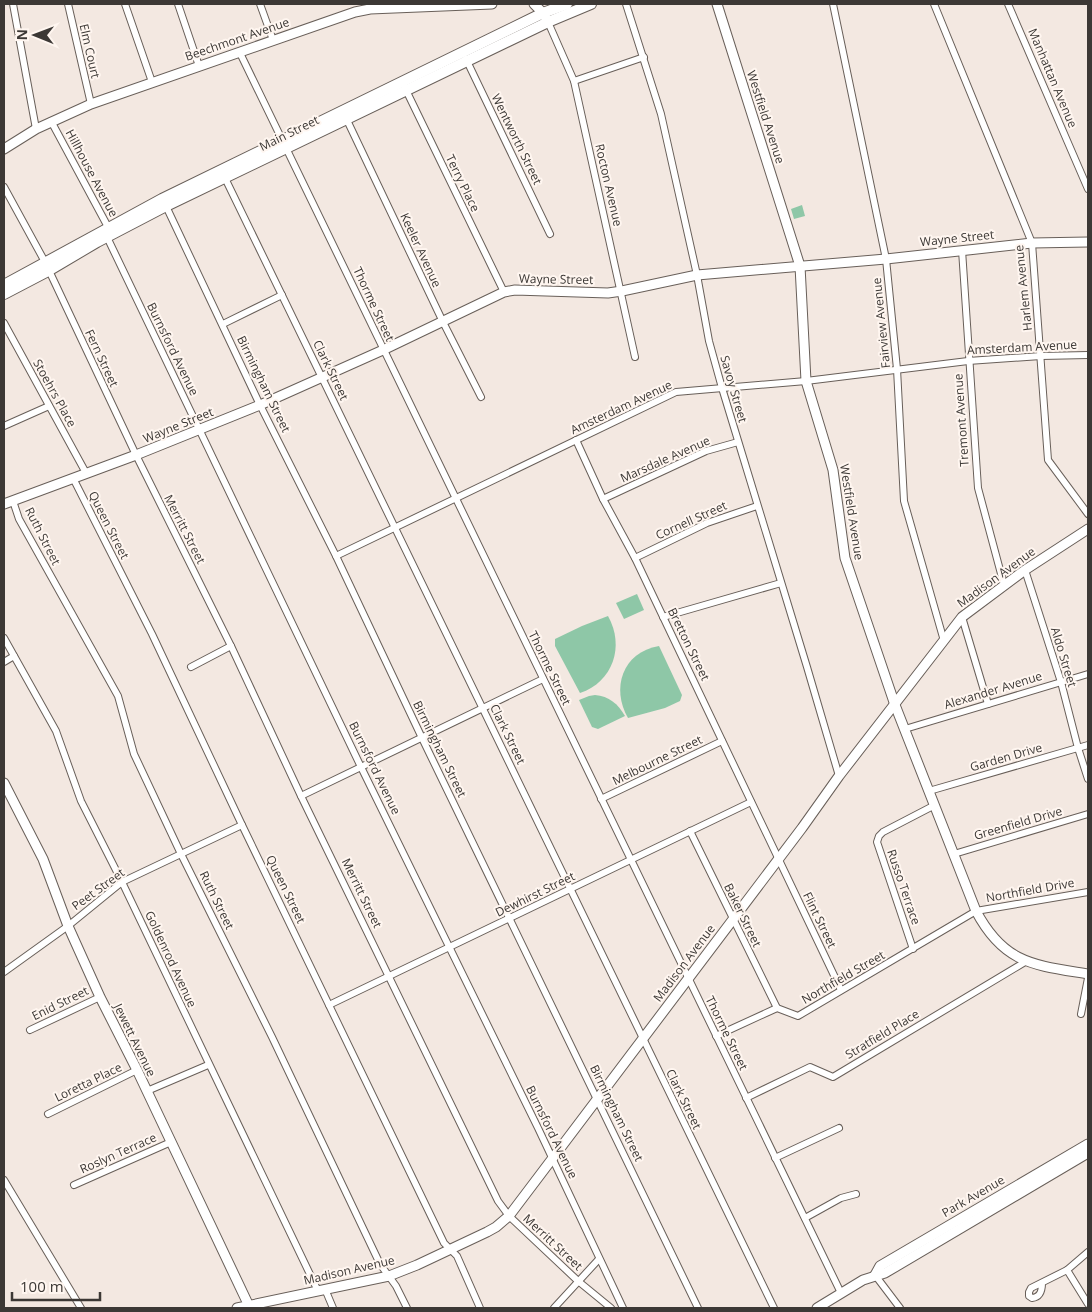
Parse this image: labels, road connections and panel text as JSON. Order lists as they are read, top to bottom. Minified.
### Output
{"streets":{"main road":["Main Street"],"street":["Beechmont Avenue","Elm Court","Manhattan Avenue","Westfield Avenue","Wentworth Street","Hillhouse Avenue","Terry Place","Rocton Avenue","Wayne Street","Keeler Avenue","Harlem Avenue","Thorme Street","Fairview Avenue","Amsterdam Avenue","Burnsford Avenue","Fern Street","Clark Street","Birmingham Street","Savoy Street","Stoehrs Place","Tremont Avenue","Marsdale Avenue","Cornell Street","Queen Street","Merritt Street","Ruth Street","Madison Avenue","Bretton Street","Aldo Street","Alexander Avenue","Garden Drive","Melbourne Street","Greenfield Drive","Russo Terrace","Peet Street","Northfield Drive","Dewhirst Street","Baker Street","Flint Street","Goldenrod Avenue","Northfield Street","Enid Street","Stratfield Place","Jewett Avenue","Loretta Place","Roslyn Terrace","Park Avenue"]},"crossings":[["Beechmont Avenue","Elm Court"],["Beechmont Avenue","Hillhouse Avenue"],["Beechmont Avenue","Thorme Street"],["Westfield Avenue","Wayne Street"],["Westfield Avenue","Amsterdam Avenue"],["Westfield Avenue","Madison Avenue"],["Westfield Avenue","Alexander Avenue"],["Westfield Avenue","Garden Drive"],["Westfield Avenue","Greenfield Drive"],["Westfield Avenue","Russo Terrace"],["Westfield Avenue","Northfield Drive"],["Westfield Avenue","Northfield Street"],["Westfield Avenue","Stratfield Place"],["Main Street","Wentworth Street"],["Main Street","Hillhouse Avenue"],["Main Street","Terry Place"],["Main Street","Rocton Avenue"],["Main Street","Keeler Avenue"],["Main Street","Thorme Street"],["Main Street","Burnsford Avenue"],["Main Street","Fern Street"],["Main Street","Clark Street"],["Main Street","Birmingham Street"],["Hillhouse Avenue","Burnsford Avenue"],["Terry Place","Wayne Street"],["Rocton Avenue","Wayne Street"],["Wayne Street","Keeler Avenue"],["Wayne Street","Harlem Avenue"],["Wayne Street","Thorme Street"],["Wayne Street","Fairview Avenue"],["Wayne Street","Burnsford Avenue"],["Wayne Street","Fern Street"],["Wayne Street","Clark Street"],["Wayne Street","Birmingham Street"],["Wayne Street","Savoy Street"],["Wayne Street","Stoehrs Place"],["Wayne Street","Tremont Avenue"],["Wayne Street","Queen Street"],["Wayne Street","Merritt Street"],["Wayne Street","Ruth Street"],["Harlem Avenue","Amsterdam Avenue"],["Thorme Street","Amsterdam Avenue"],["Thorme Street","Madison Avenue"],["Thorme Street","Melbourne Street"],["Thorme Street","Dewhirst Street"],["Thorme Street","Stratfield Place"],["Thorme Street","Park Avenue"],["Fairview Avenue","Amsterdam Avenue"],["Fairview Avenue","Madison Avenue"],["Amsterdam Avenue","Clark Street"],["Amsterdam Avenue","Birmingham Street"],["Amsterdam Avenue","Savoy Street"],["Amsterdam Avenue","Tremont Avenue"],["Amsterdam Avenue","Bretton Street"],["Burnsford Avenue","Madison Avenue"],["Burnsford Avenue","Dewhirst Street"],["Fern Street","Merritt Street"],["Clark Street","Madison Avenue"],["Clark Street","Dewhirst Street"],["Birmingham Street","Madison Avenue"],["Birmingham Street","Dewhirst Street"],["Savoy Street","Marsdale Avenue"],["Savoy Street","Cornell Street"],["Savoy Street","Madison Avenue"],["Tremont Avenue","Madison Avenue"],["Marsdale Avenue","Bretton Street"],["Cornell Street","Bretton Street"],["Queen Street","Madison Avenue"],["Queen Street","Peet Street"],["Queen Street","Dewhirst Street"],["Merritt Street","Madison Avenue"],["Merritt Street","Dewhirst Street"],["Ruth Street","Madison Avenue"],["Ruth Street","Peet Street"],["Madison Avenue","Bretton Street"],["Madison Avenue","Aldo Street"],["Madison Avenue","Baker Street"],["Madison Avenue","Flint Street"],["Madison Avenue","Goldenrod Avenue"],["Madison Avenue","Jewett Avenue"],["Bretton Street","Melbourne Street"],["Bretton Street","Dewhirst Street"],["Bretton Street","Flint Street"],["Aldo Street","Alexander Avenue"],["Aldo Street","Garden Drive"],["Russo Terrace","Northfield Street"],["Peet Street","Goldenrod Avenue"],["Peet Street","Jewett Avenue"],["Northfield Drive","Northfield Street"],["Dewhirst Street","Baker Street"],["Baker Street","Northfield Street"],["Flint Street","Northfield Street"],["Enid Street","Jewett Avenue"],["Jewett Avenue","Loretta Place"],["Jewett Avenue","Roslyn Terrace"]],"scale_bar":"100 m","north":"left"}
